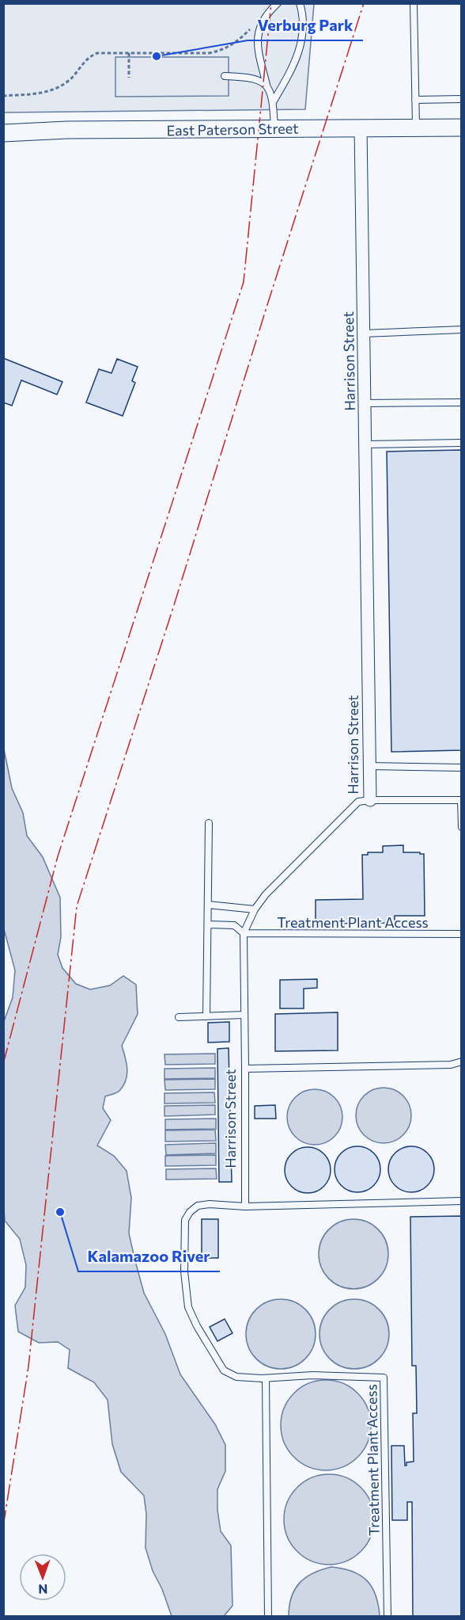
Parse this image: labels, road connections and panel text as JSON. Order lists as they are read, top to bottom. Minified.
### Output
{"streets":{"street":["East Paterson Street","Harrison Street"],"lane":["Treatment Plant Access"]},"crossings":[["East Paterson Street","Harrison Street"],["Harrison Street","Treatment Plant Access"]],"places":["Verburg Park","Kalamazoo River"],"north":"bottom"}
